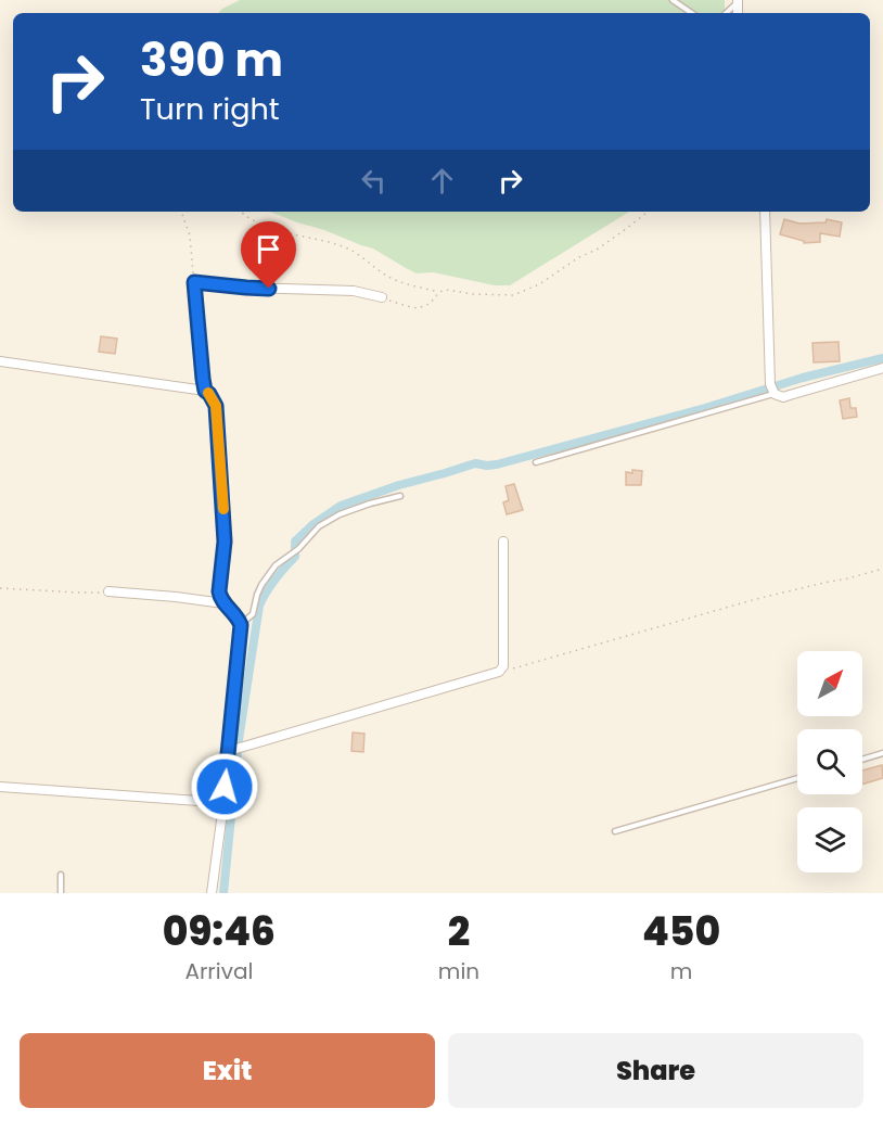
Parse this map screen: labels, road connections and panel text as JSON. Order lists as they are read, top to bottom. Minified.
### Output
{"north":"top right","page":{"turn":["390 m","Turn right"],"eta":["09:46","Arrival","2","min","450","m"],"buttons":["Exit","Share"]}}
